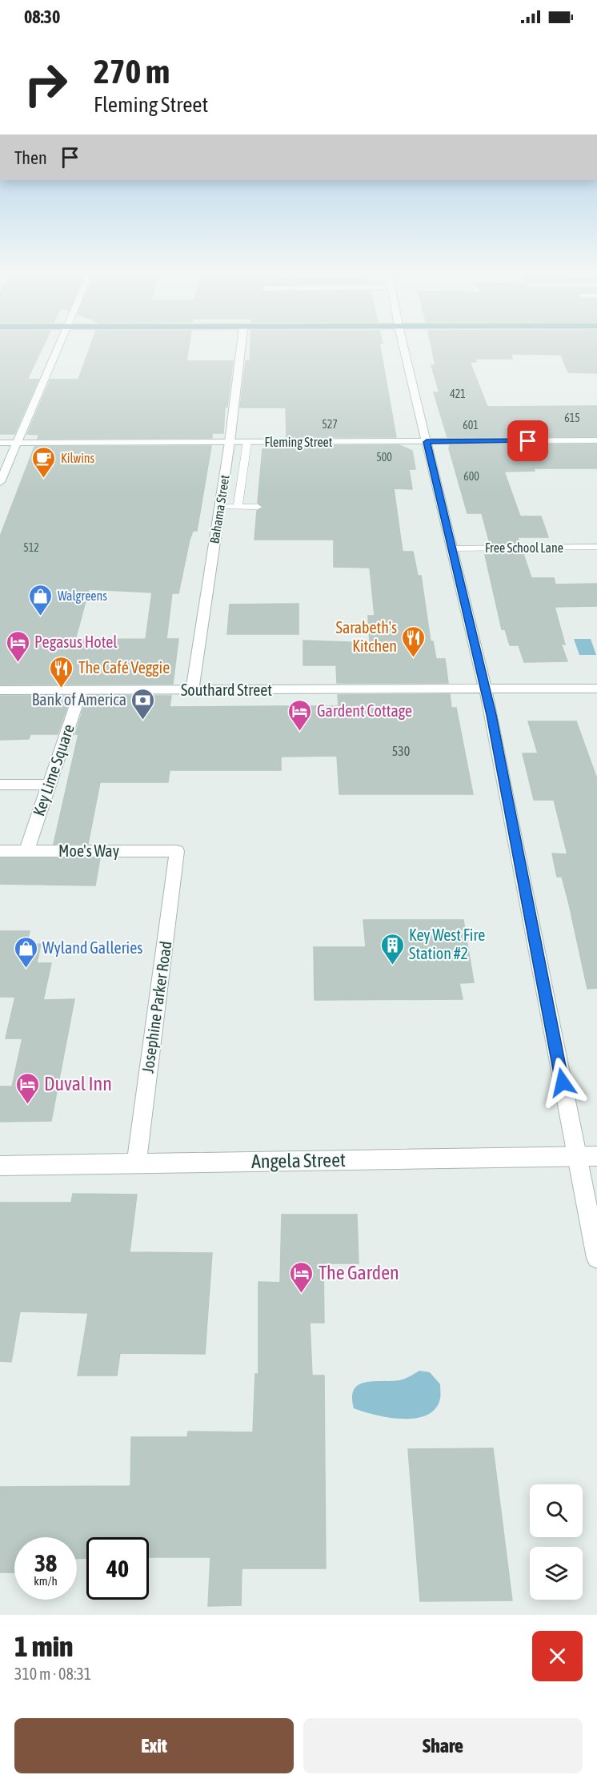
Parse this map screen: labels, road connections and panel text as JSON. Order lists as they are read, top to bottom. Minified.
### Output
{"streets":{"street":["Fleming Street","Bahama Street","Southard Street","Key Lime Square","Moe's Way","Josephine Parker Road","Angela Street"],"lane":["Free School Lane"]},"crossings":[["Fleming Street","Bahama Street"],["Bahama Street","Southard Street"],["Southard Street","Key Lime Square"],["Key Lime Square","Moe's Way"],["Moe's Way","Josephine Parker Road"],["Josephine Parker Road","Angela Street"]],"places":{"cafe":["Kilwins"],"shop":["Walgreens","Wyland Galleries"],"restaurant":["Sarabeth's Kitchen","The Café Veggie"],"hotel":["Pegasus Hotel","Gardent Cottage","Duval Inn","The Garden"],"bank":["Bank of America"],"building":["Key West Fire Station #2"]},"house_numbers":["421","615","527","601","500","600","512","530"],"page":{"status":"08:30","turn":["270 m","Fleming Street"],"then":"Then","speed":"38 km/h","limit":"40","heading":["1 min","310 m · 08:31"],"buttons":["Exit","Share"]}}
